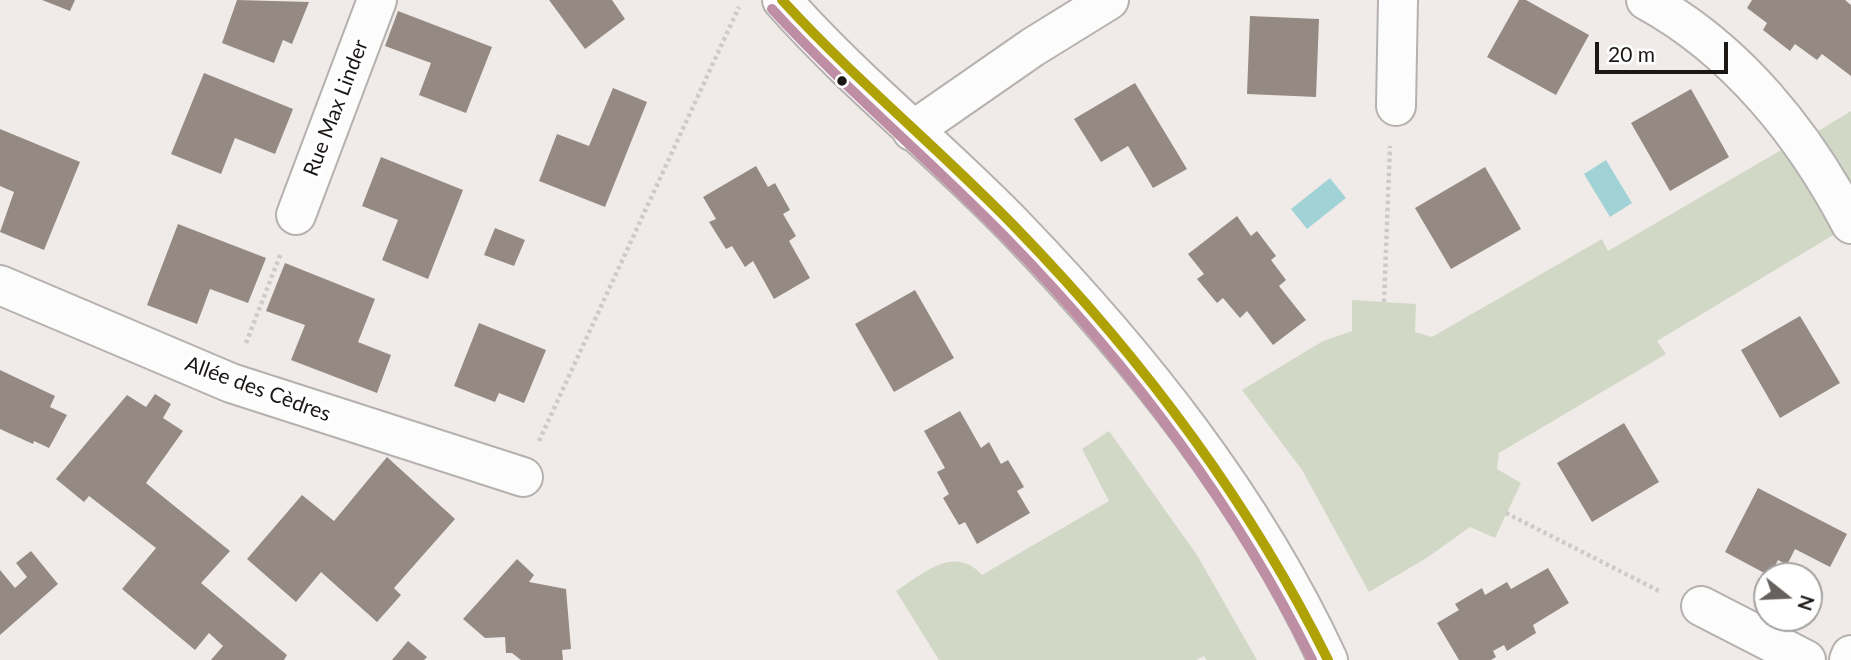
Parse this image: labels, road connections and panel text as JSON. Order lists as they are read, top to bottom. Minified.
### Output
{"streets":{"street":["Rue Max Linder","Allée des Cèdres"]},"scale_bar":"20 m","north":"right"}
